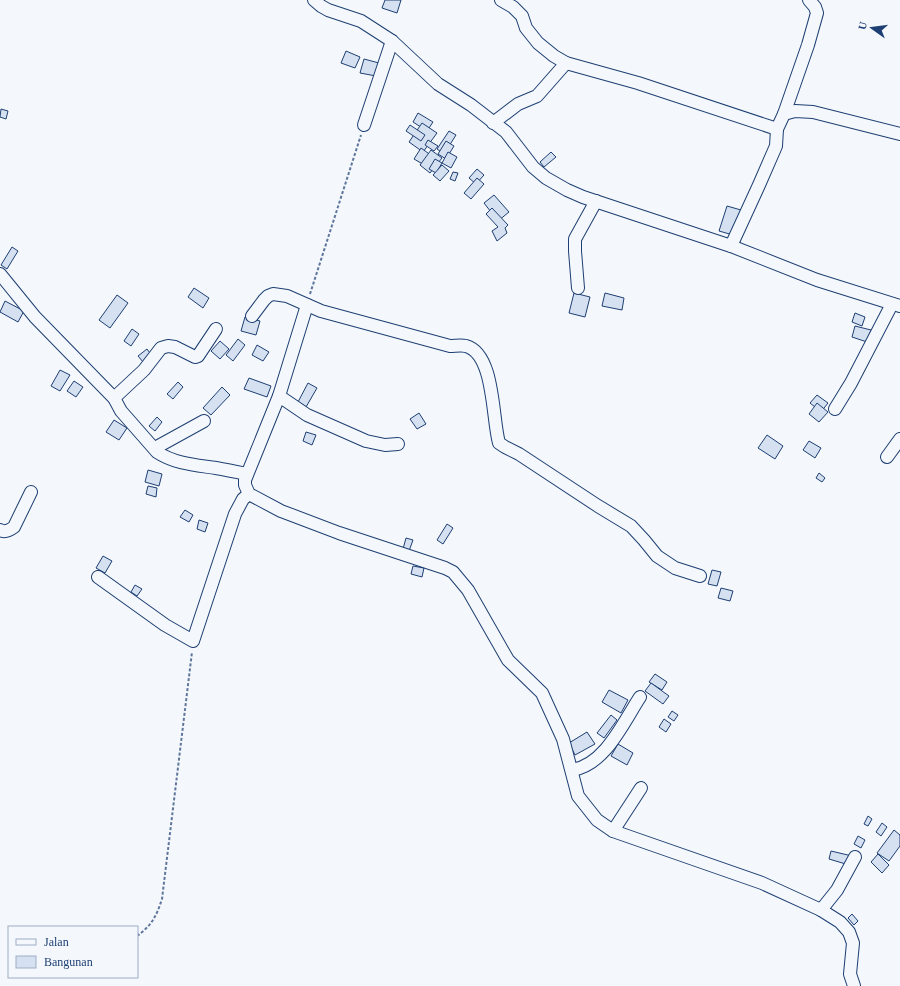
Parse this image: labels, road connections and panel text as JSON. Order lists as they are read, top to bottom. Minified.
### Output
{"legend":["Jalan","Bangunan"],"north":"left"}
